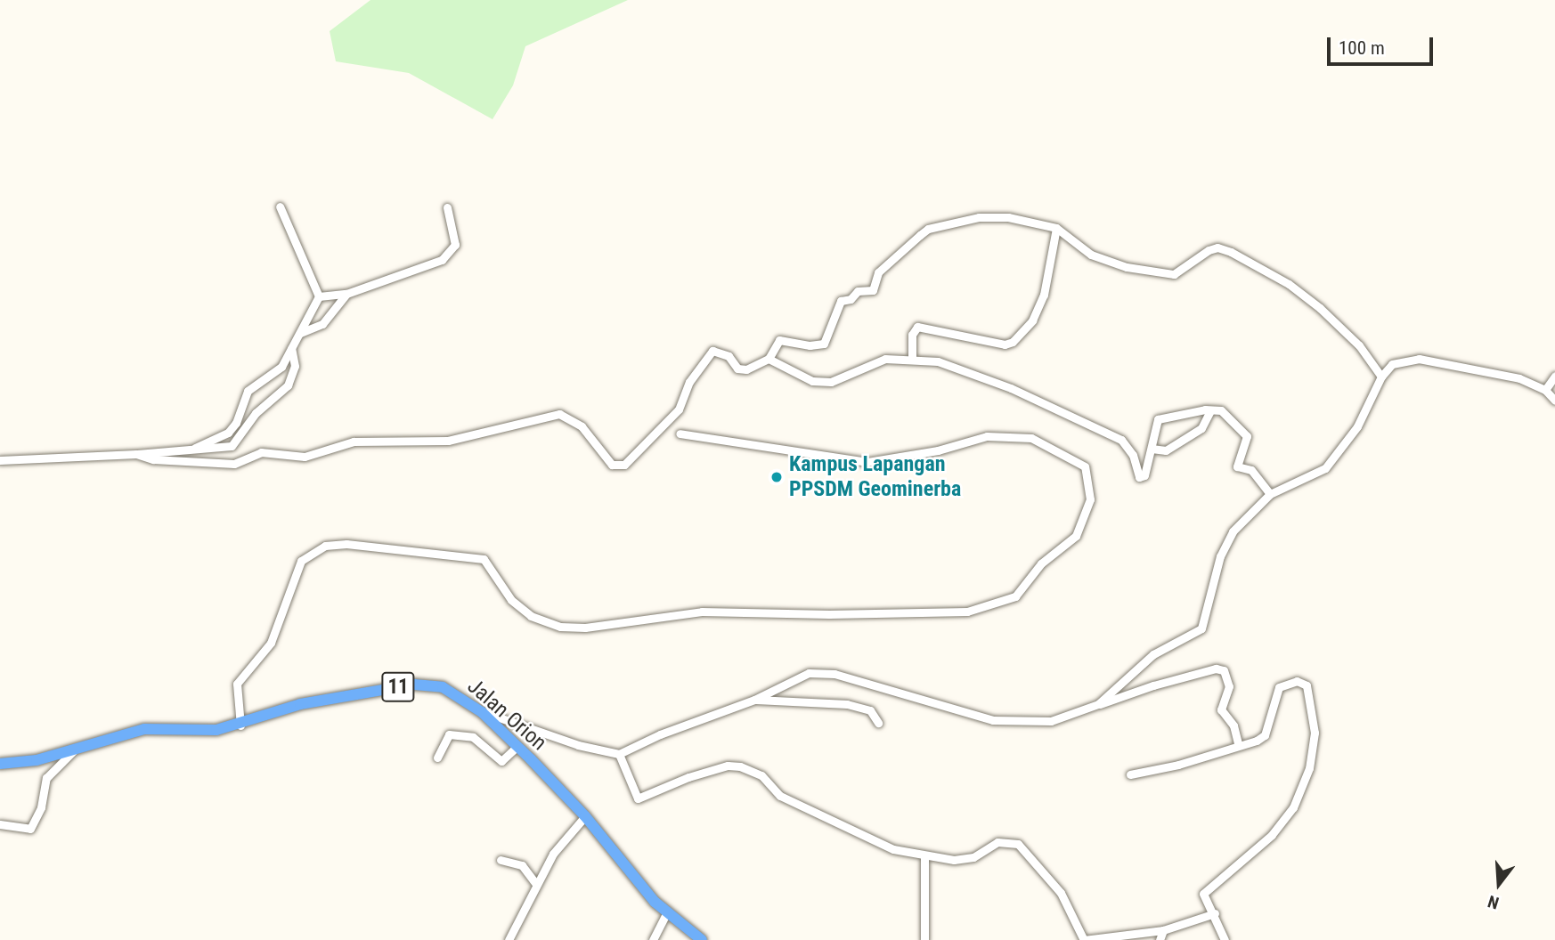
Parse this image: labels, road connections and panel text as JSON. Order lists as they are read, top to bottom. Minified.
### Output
{"streets":{"highway":["11","Jalan Orion"]},"places":["Kampus Lapangan PPSDM Geominerba"],"scale_bar":"100 m","north":"bottom"}
